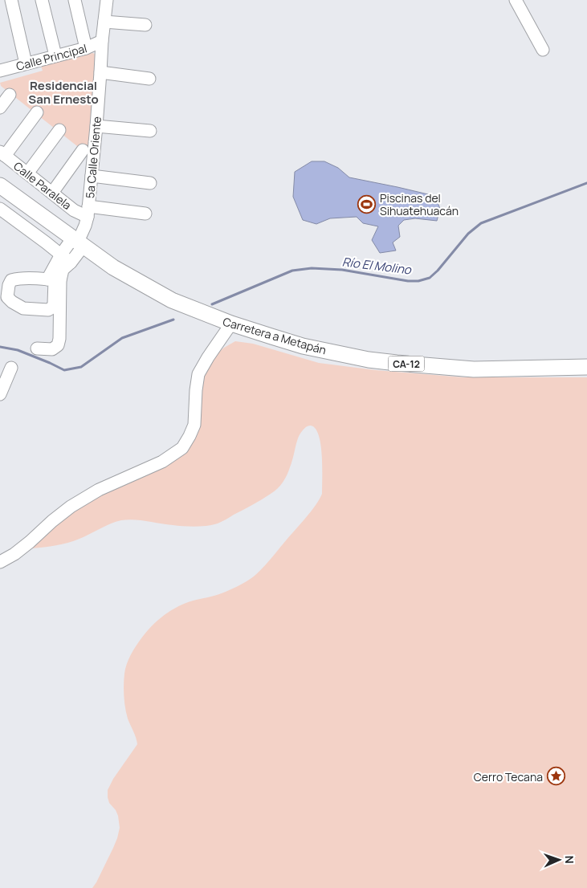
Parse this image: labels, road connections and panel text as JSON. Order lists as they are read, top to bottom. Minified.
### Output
{"streets":{"main road":["Carretera a Metapán","CA-12"],"street":["Calle Principal","5a Calle Oriente","Calle Paralela"]},"crossings":[["Calle Principal","5a Calle Oriente"],["5a Calle Oriente","Calle Paralela"],["5a Calle Oriente","Carretera a Metapán"]],"districts":["Residencial San Ernesto"],"water":["Río El Molino"],"places":{"sports":["Piscinas del Sihuatehuacán"],"place":["Cerro Tecana"]},"north":"right"}
